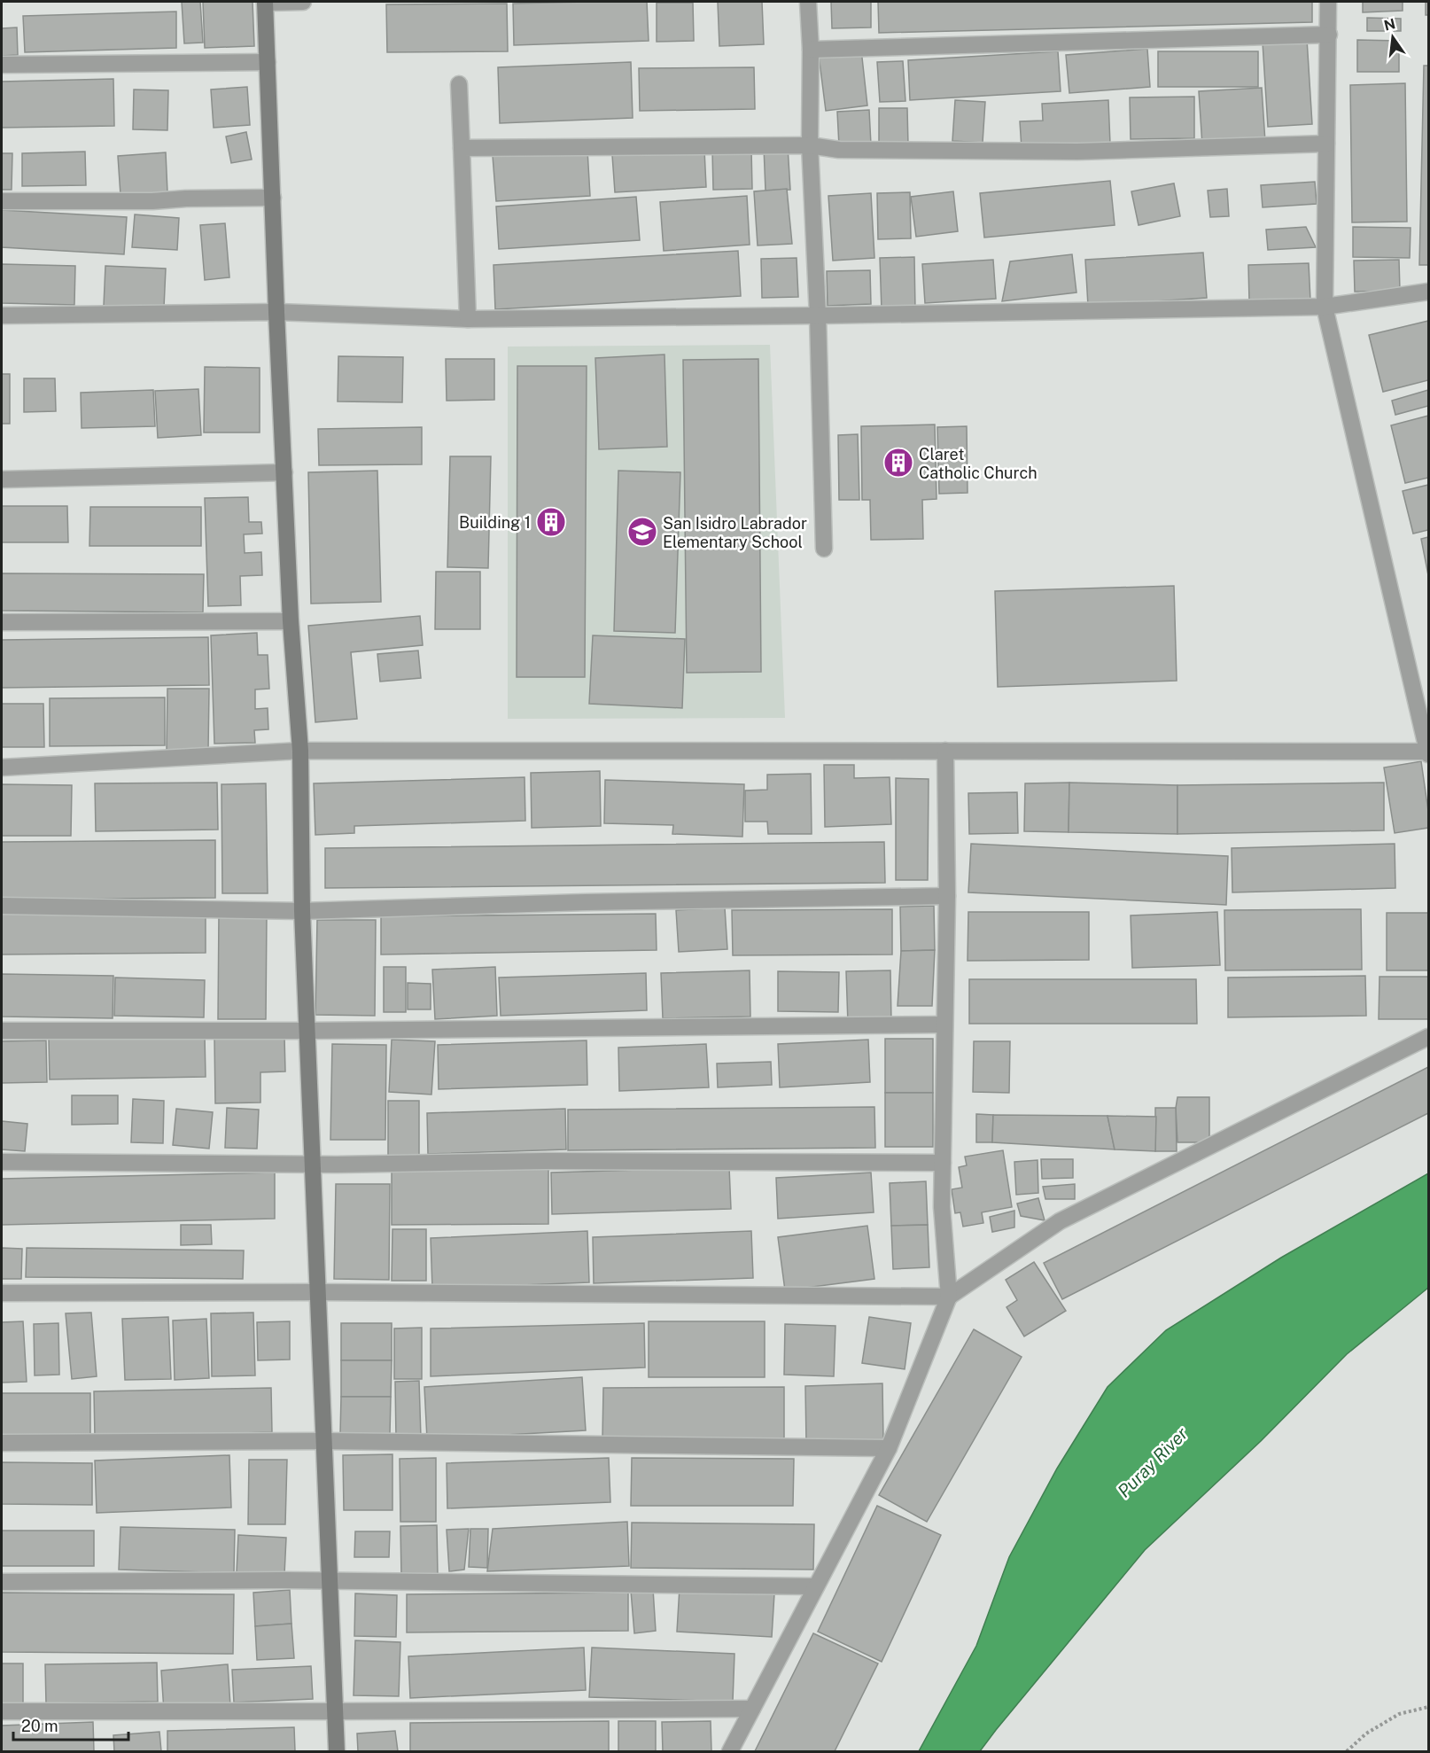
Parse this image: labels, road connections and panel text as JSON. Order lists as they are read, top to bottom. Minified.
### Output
{"water":["Puray River"],"places":{"building":["Claret Catholic Church","Building 1"],"school or university":["San Isidro Labrador Elementary School"]},"scale_bar":"20 m","north":"top"}
